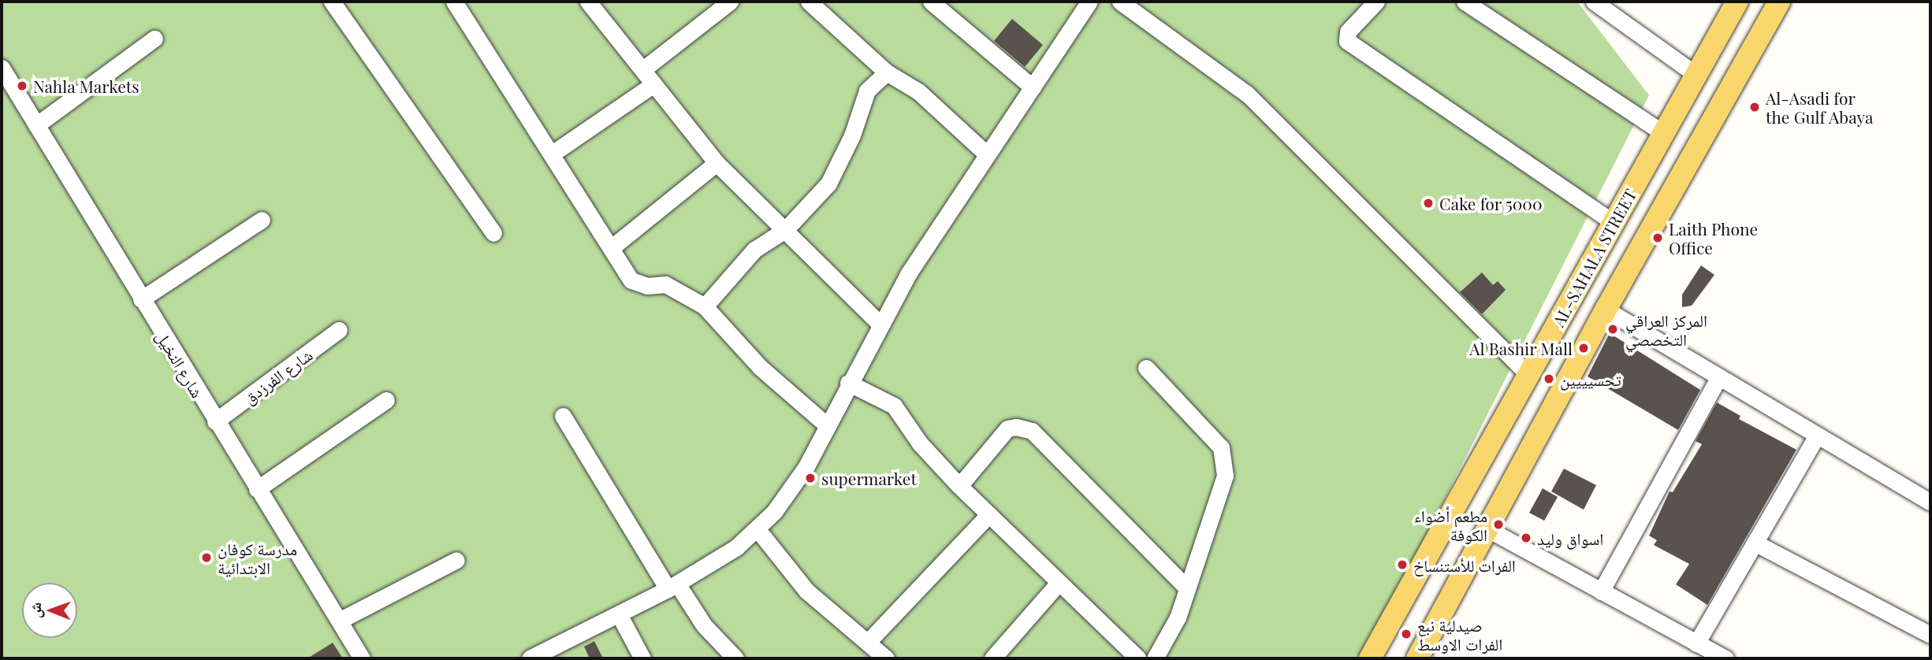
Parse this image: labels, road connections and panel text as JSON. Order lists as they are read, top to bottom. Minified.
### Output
{"streets":{"main road":["AL-SAHALA STREET"],"street":["شارع النخيل","شارع الفرزدق"]},"crossings":[["شارع النخيل","شارع الفرزدق"]],"places":["Nahla Markets","Al-Asadi for the Gulf Abaya","Cake for 5000","Laith Phone Office","المركز العراقي التخصصي","Al Bashir Mall","تحسيييين","supermarket","مطعم أضواء الكوفة","اسواق وليد","مدرسة كوفان الابتدائية","الفرات للأستنساخ","صيدلية نبع الفرات الاوسط"],"north":"left"}
